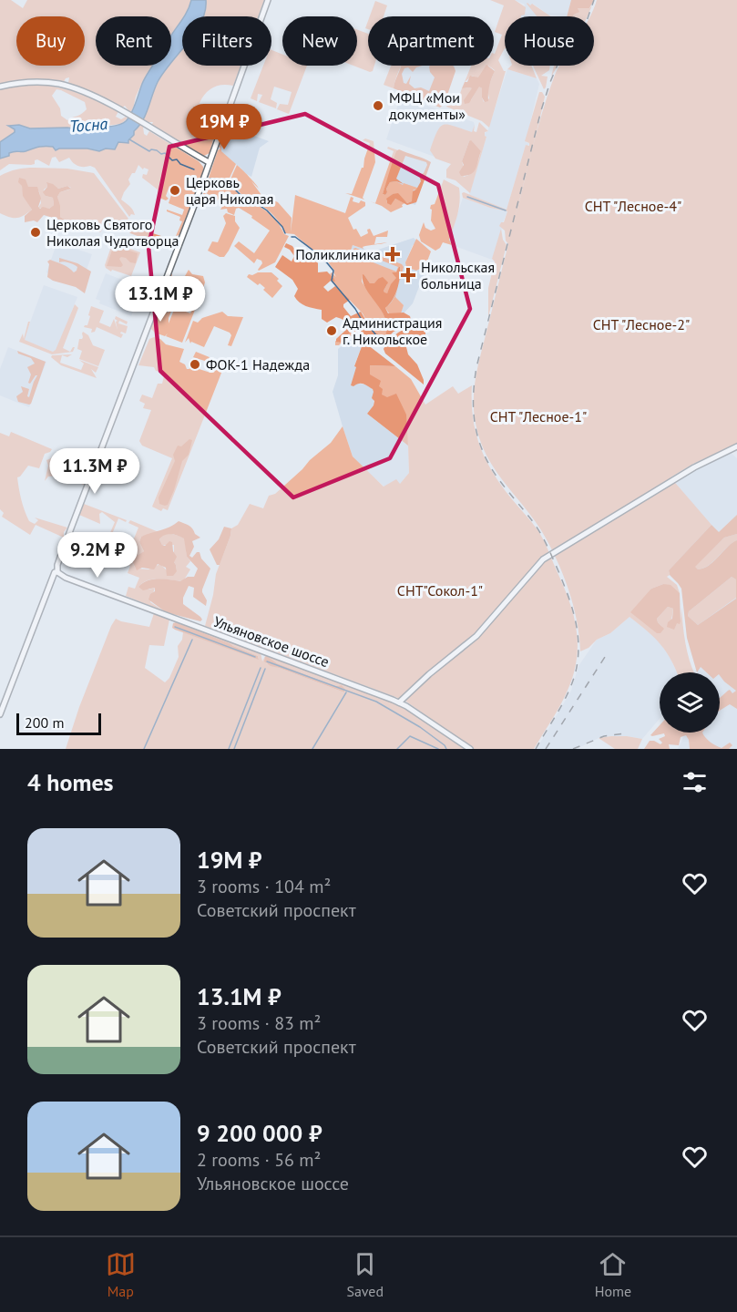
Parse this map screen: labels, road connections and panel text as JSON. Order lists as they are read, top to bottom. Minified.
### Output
{"streets":{"main road":["Ульяновское шоссе"]},"water":["Тосна"],"parks":["СНТ \"Лесное-4\"","СНТ \"Лесное-2\"","СНТ \"Лесное-1\"","СНТ\"Сокол-1\""],"places":{"other":["МФЦ «Мои документы»","Церковь царя Николая","Церковь Святого Николая Чудотворца","Администрация г. Никольское","ФОК-1 Надежда"],"health":["Поликлиника","Никольская больница"]},"scale_bar":"200 m","page":{"chip":["Buy","Rent","Filters","New","Apartment","House"],"price":["19M ₽","13.1M ₽","11.3M ₽","9.2M ₽"],"scale":"200 m","heading":"4 homes","list":[{"name":"19M ₽","note":"3 rooms · 104 m² · Советский проспект"},{"name":"13.1M ₽","note":"3 rooms · 83 m² · Советский проспект"},{"name":"9 200 000 ₽","note":"2 rooms · 56 m² · Ульяновское шоссе"}],"tabs":["Map","Saved","Home"]}}
